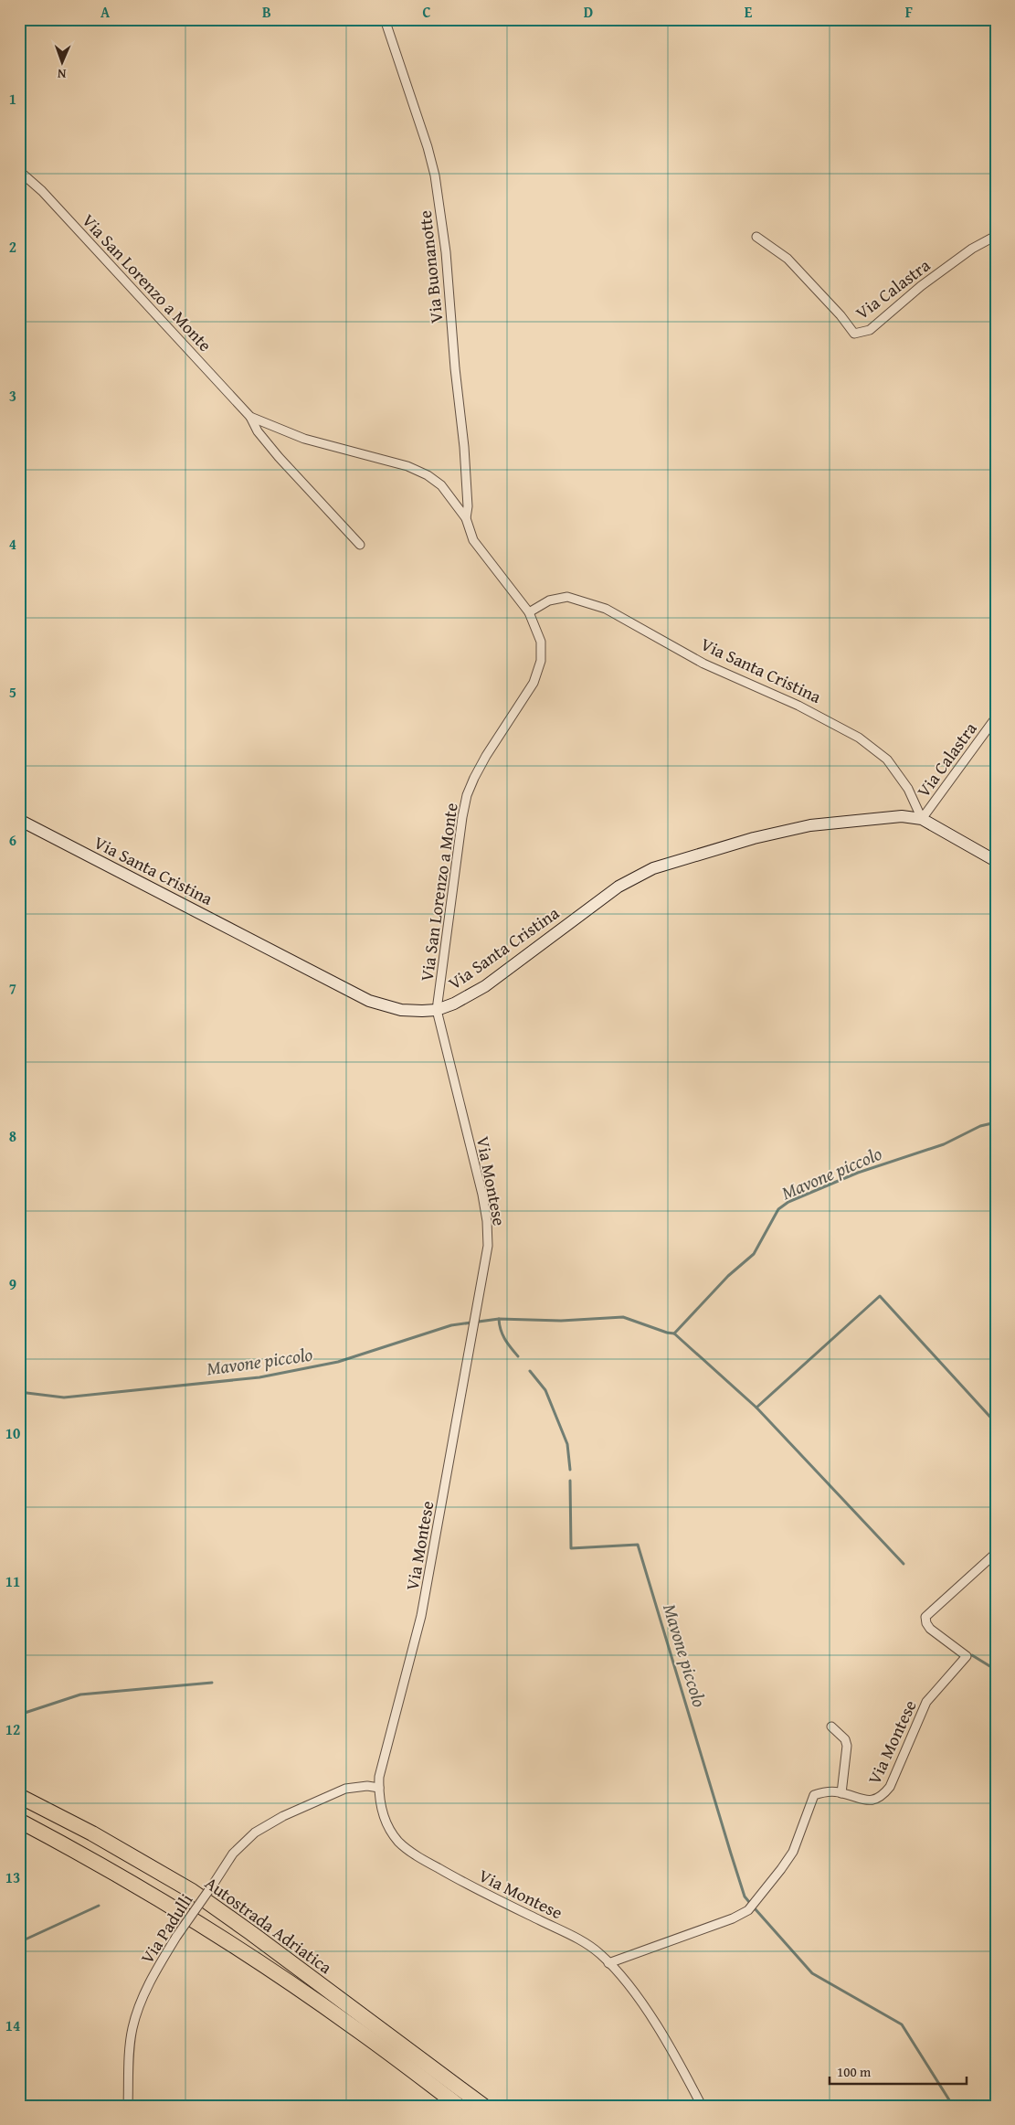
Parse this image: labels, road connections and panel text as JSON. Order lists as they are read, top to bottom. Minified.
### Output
{"streets":{"highway":["Autostrada Adriatica"],"street":["Via Buonanotte","Via San Lorenzo a Monte","Via Calastra","Via Santa Cristina","Via Montese","Via Padulli"]},"crossings":[["Via Buonanotte","Via San Lorenzo a Monte"],["Via San Lorenzo a Monte","Via Santa Cristina"],["Via San Lorenzo a Monte","Via Montese"],["Via Calastra","Via Santa Cristina"],["Via Santa Cristina","Via Montese"],["Via Montese","Via Padulli"]],"water":["Mavone piccolo"],"scale_bar":"100 m","north":"bottom","grid":{"columns":["A","B","C","D","E","F"],"rows":["1","2","3","4","5","6","7","8","9","10","11","12","13","14"]}}
